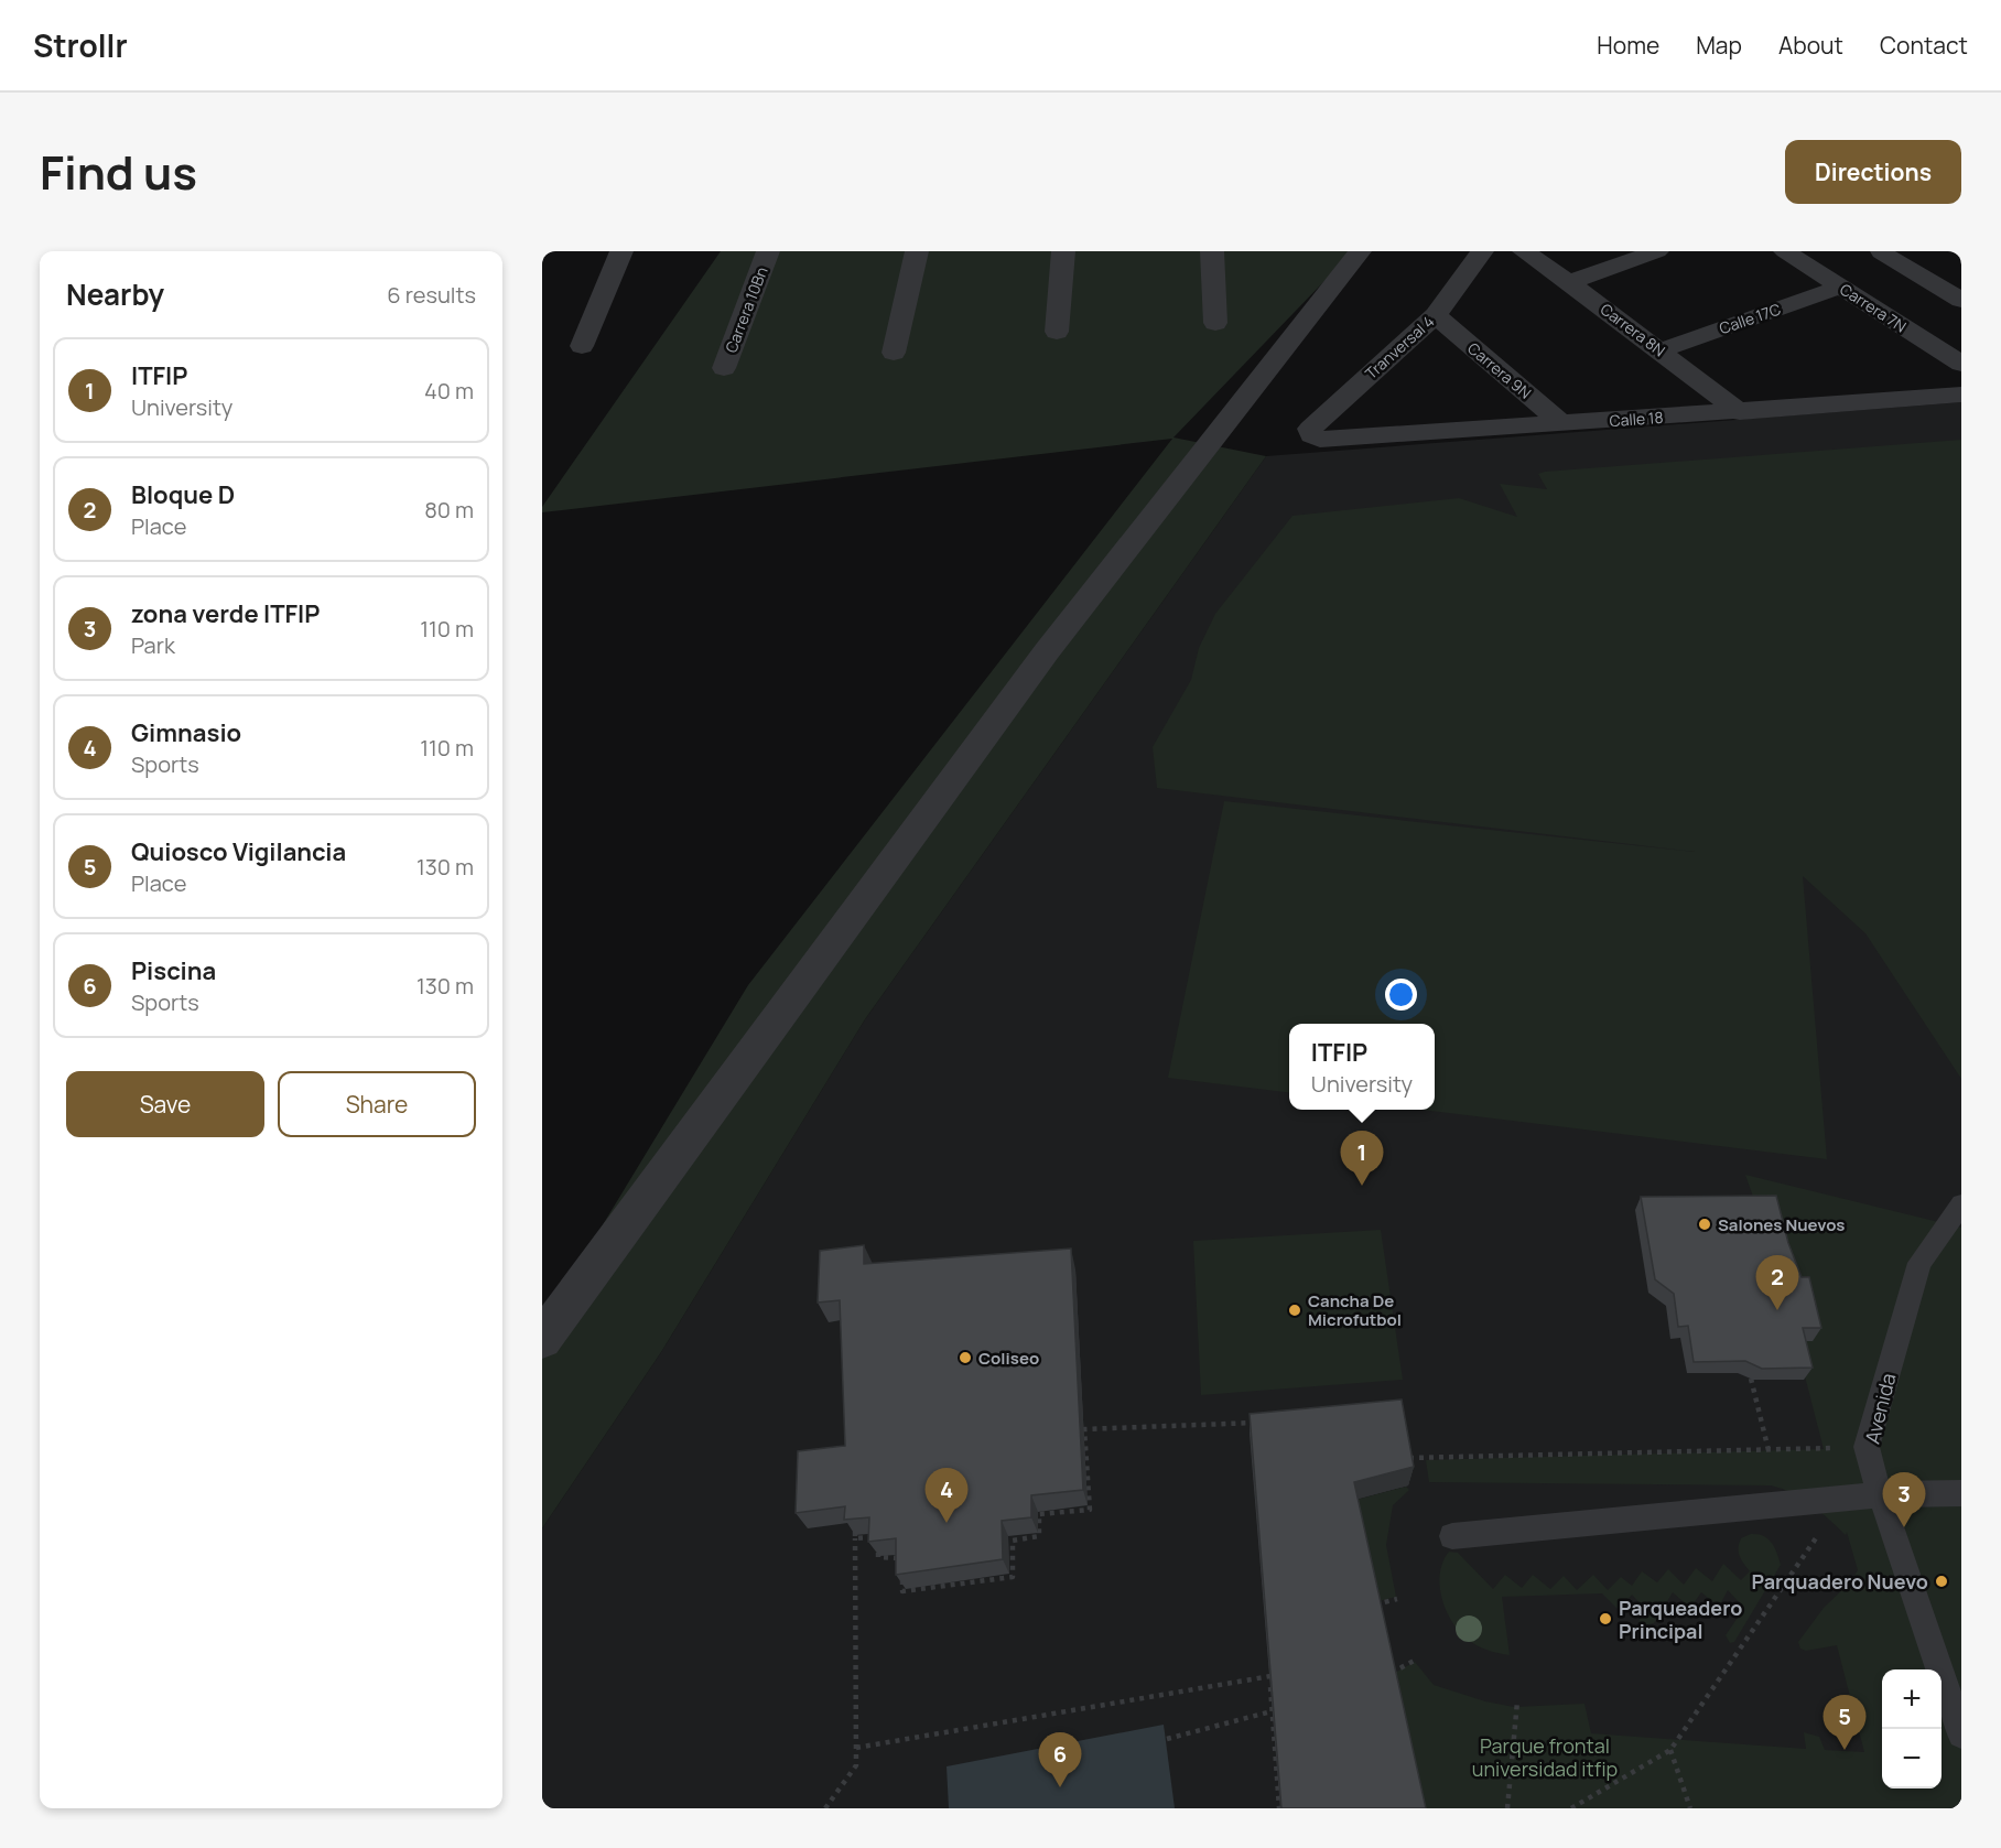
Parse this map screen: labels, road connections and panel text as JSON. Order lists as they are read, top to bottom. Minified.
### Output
{"streets":{"street":["Carrera 7N","Carrera 10Bn","Calle 17C","Carrera 8N","Tranversal 4","Carrera 9N","Calle 18"],"lane":["Avenida"]},"crossings":[["Carrera 7N","Calle 17C"],["Calle 17C","Carrera 8N"],["Carrera 8N","Calle 18"],["Tranversal 4","Carrera 9N"],["Tranversal 4","Calle 18"],["Carrera 9N","Calle 18"]],"parks":["Parque frontal universidad itfip"],"places":["Salones Nuevos","Cancha De Microfutbol","Coliseo","Parquadero Nuevo","Parqueadero Principal"],"page":{"header":"Strollr","nav":["Home","Map","About","Contact"],"title":"Find us","buttons":["Directions",["Save","Share"]],"heading":["Nearby","6 results"],"list":[{"mark":"1","name":"ITFIP","note":"University","value":"40 m"},{"mark":"2","name":"Bloque D","note":"Place","value":"80 m"},{"mark":"3","name":"zona verde ITFIP","note":"Park","value":"110 m"},{"mark":"4","name":"Gimnasio","note":"Sports","value":"110 m"},{"mark":"5","name":"Quiosco Vigilancia","note":"Place","value":"130 m"},{"mark":"6","name":"Piscina","note":"Sports","value":"130 m"}],"popup":["ITFIP","University"],"pins":["1","2","4","3","5","6"],"map_buttons":["+","−"]}}
